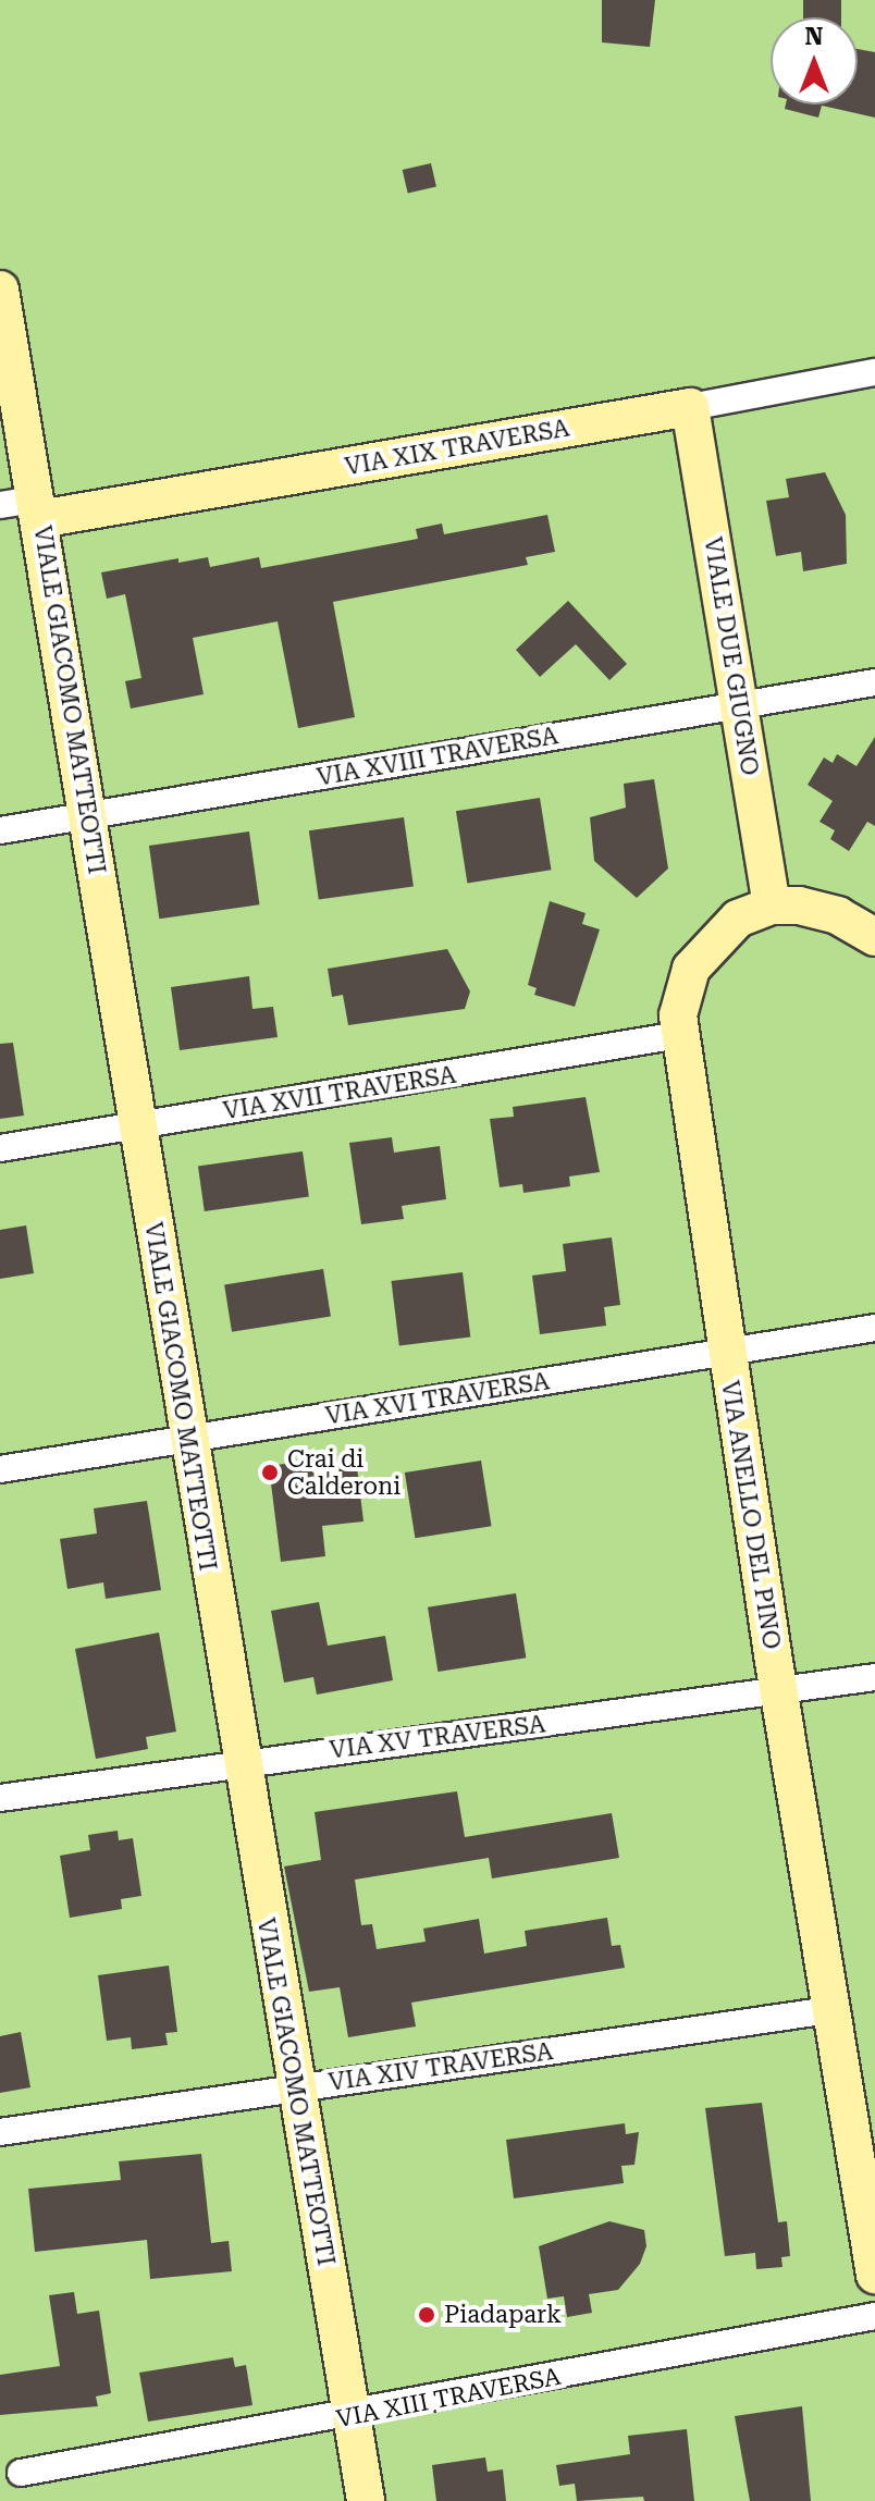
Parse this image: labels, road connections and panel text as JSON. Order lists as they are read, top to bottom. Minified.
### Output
{"streets":{"street":["VIA XIX TRAVERSA","VIALE DUE GIUGNO","VIALE GIACOMO MATTEOTTI","VIA XVIII TRAVERSA","VIA XVII TRAVERSA","VIA XVI TRAVERSA","VIA ANELLO DEL PINO","VIA XV TRAVERSA","VIA XIV TRAVERSA","VIA XIII TRAVERSA"]},"crossings":[["VIA XIX TRAVERSA","VIALE DUE GIUGNO"],["VIA XIX TRAVERSA","VIALE GIACOMO MATTEOTTI"],["VIALE DUE GIUGNO","VIA XVIII TRAVERSA"],["VIALE DUE GIUGNO","VIA ANELLO DEL PINO"],["VIALE GIACOMO MATTEOTTI","VIA XVIII TRAVERSA"],["VIALE GIACOMO MATTEOTTI","VIA XVII TRAVERSA"],["VIALE GIACOMO MATTEOTTI","VIA XVI TRAVERSA"],["VIALE GIACOMO MATTEOTTI","VIA XV TRAVERSA"],["VIALE GIACOMO MATTEOTTI","VIA XIV TRAVERSA"],["VIALE GIACOMO MATTEOTTI","VIA XIII TRAVERSA"],["VIA XVII TRAVERSA","VIA ANELLO DEL PINO"],["VIA XVI TRAVERSA","VIA ANELLO DEL PINO"],["VIA ANELLO DEL PINO","VIA XV TRAVERSA"],["VIA ANELLO DEL PINO","VIA XIV TRAVERSA"]],"places":["Crai di Calderoni","Piadapark"],"north":"top"}
